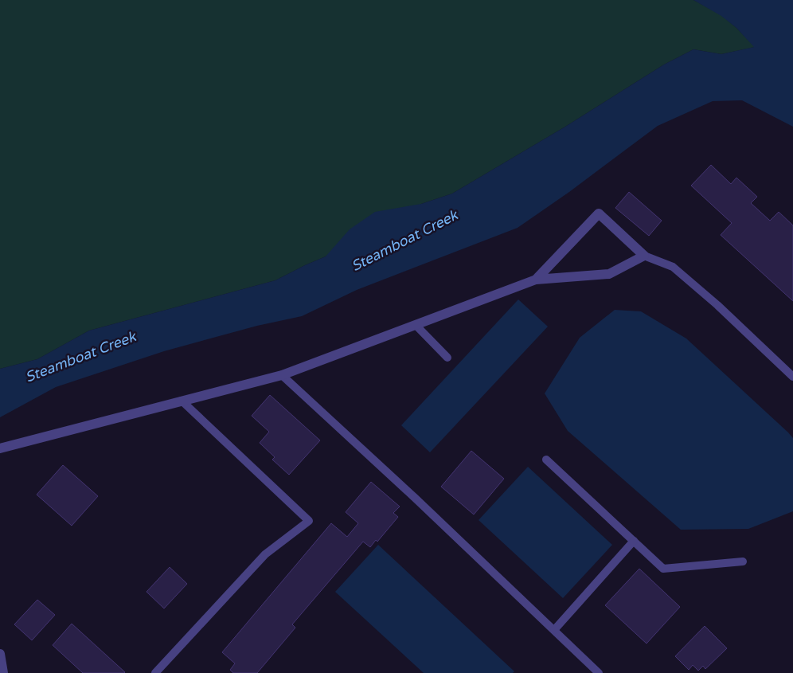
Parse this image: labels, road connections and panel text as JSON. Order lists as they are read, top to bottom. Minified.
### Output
{"water":["Steamboat Creek"]}
